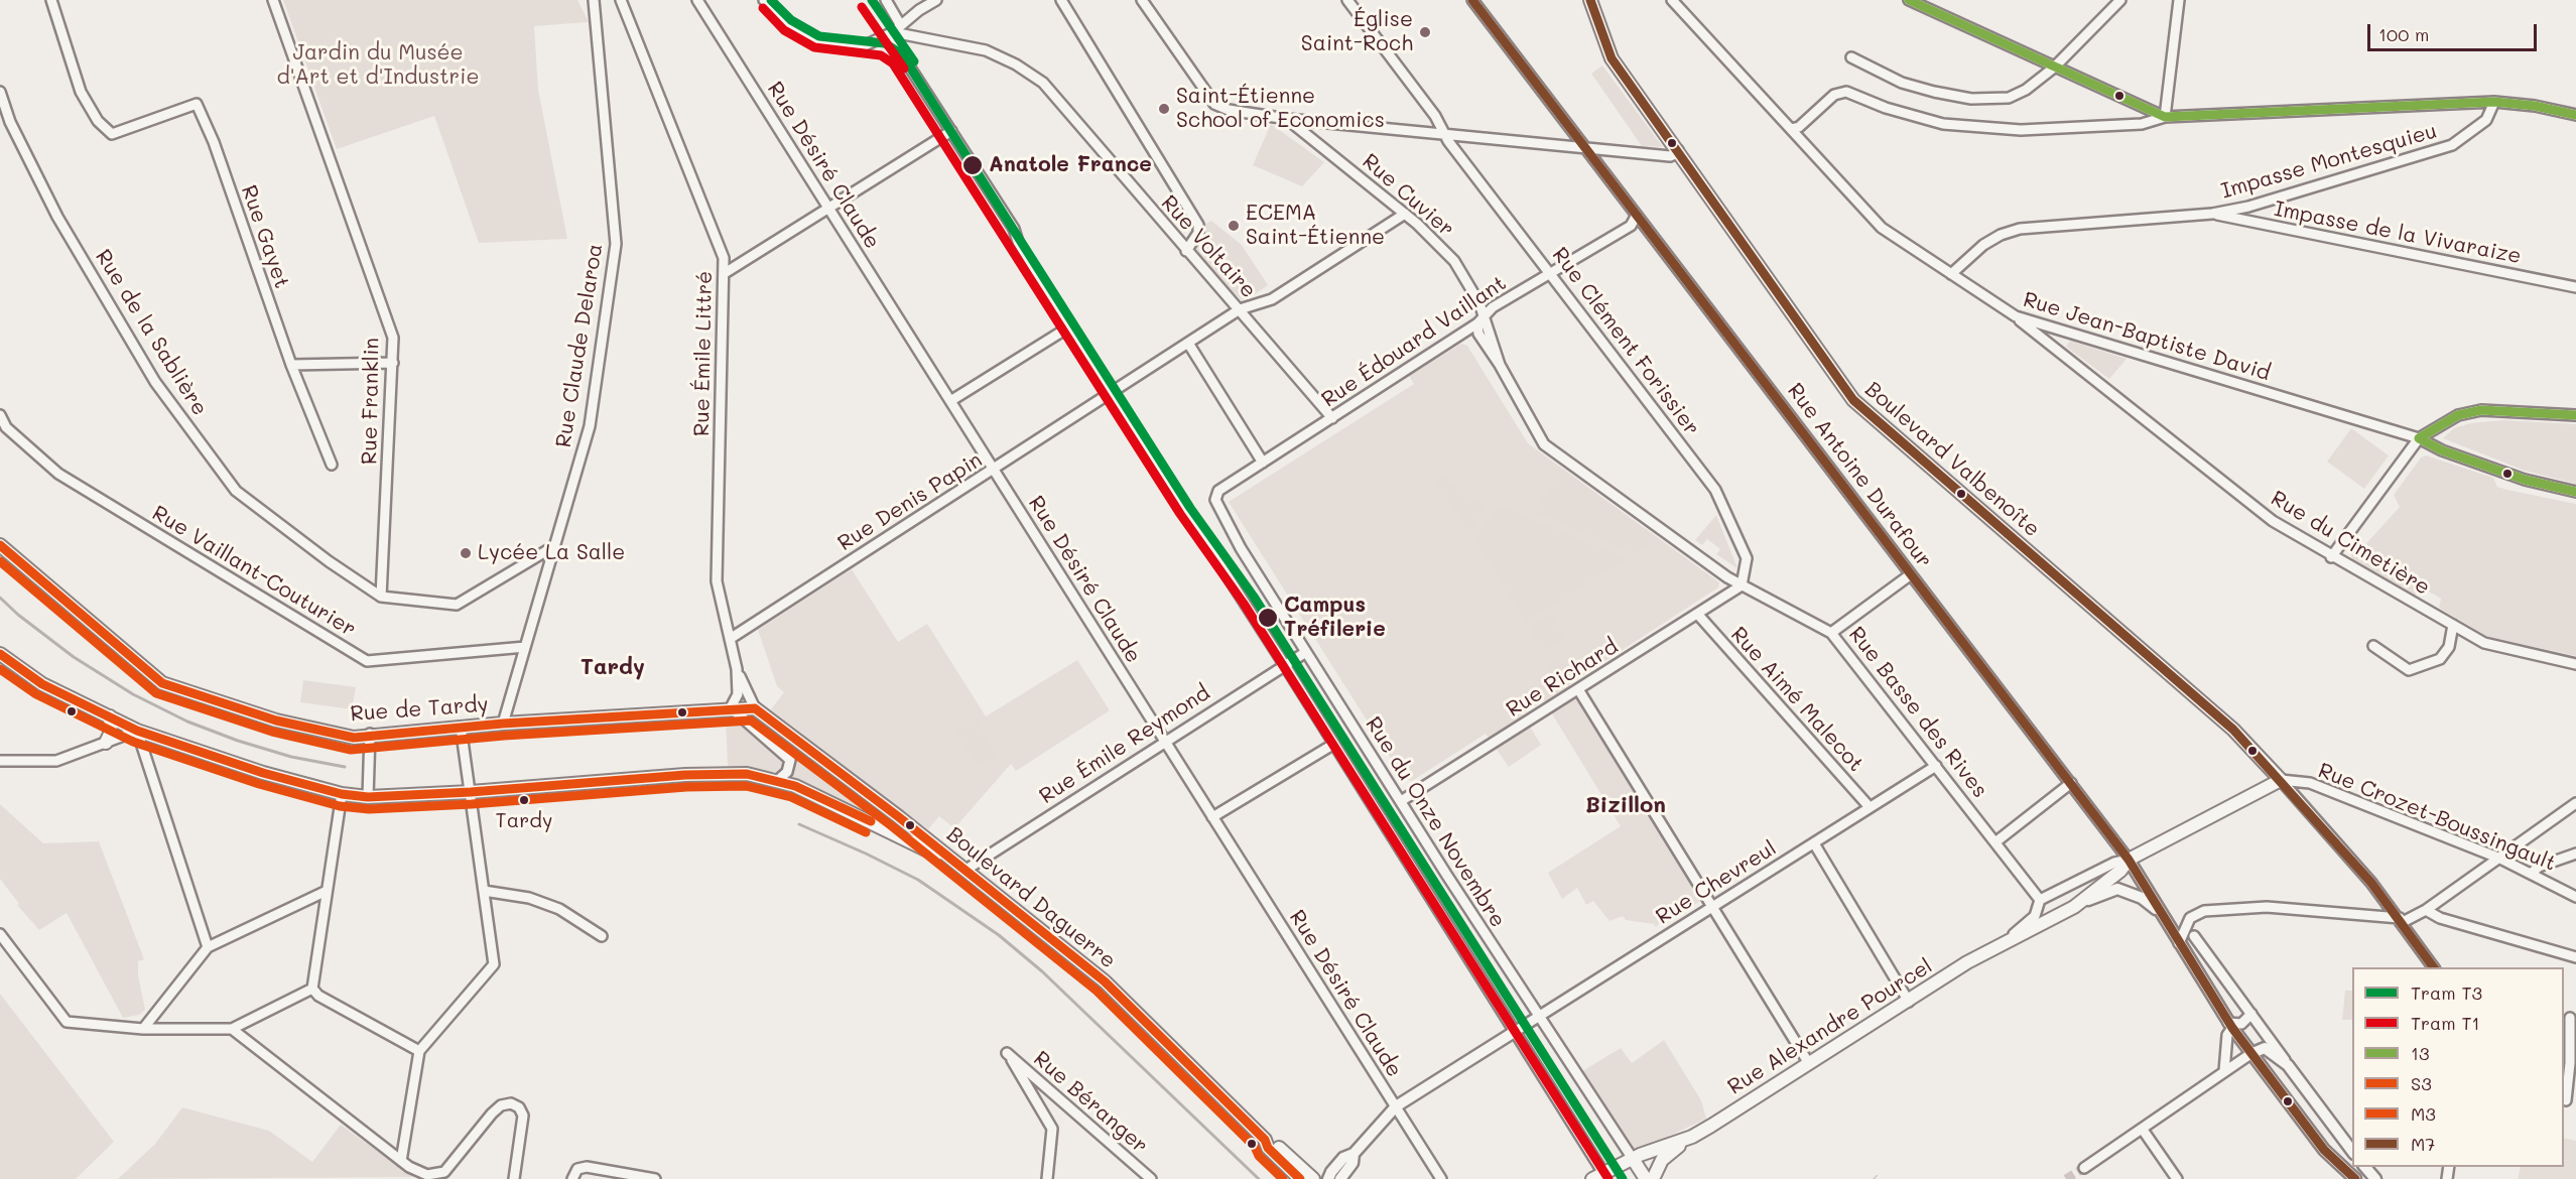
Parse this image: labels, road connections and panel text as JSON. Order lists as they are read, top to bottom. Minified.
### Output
{"streets":{"main road":["Boulevard Valbenoîte","Rue de Tardy","Boulevard Daguerre","Rue Alexandre Pourcel"],"street":["Impasse Montesquieu","Rue Désiré Claude","Rue Cuvier","Impasse de la Vivaraize","Rue Gayet","Rue Voltaire","Rue de la Sablière","Rue Jean-Baptiste David","Rue Édouard Vaillant","Rue Clément Forissier","Rue Claude Delaroa","Rue Émile Littré","Rue Franklin","Rue Antoine Durafour","Rue Denis Papin","Rue du Cimetière","Rue Vaillant-Couturier","Rue Richard","Rue Aimé Malecot","Rue Basse des Rives","Rue Émile Reymond","Rue Crozet-Boussingault","Rue du Onze Novembre","Rue Chevreul","Rue Béranger"]},"crossings":[["Impasse Montesquieu","Impasse de la Vivaraize"],["Impasse Montesquieu","Rue Jean-Baptiste David"],["Rue Désiré Claude","Rue Denis Papin"],["Rue Désiré Claude","Rue Émile Reymond"],["Rue Cuvier","Rue Édouard Vaillant"],["Rue Cuvier","Rue Denis Papin"],["Rue Cuvier","Rue Basse des Rives"],["Rue Voltaire","Rue Édouard Vaillant"],["Rue Voltaire","Rue Denis Papin"],["Rue Voltaire","Rue du Onze Novembre"],["Rue de la Sablière","Rue Franklin"],["Rue Jean-Baptiste David","Rue du Cimetière"],["Rue Édouard Vaillant","Rue Clément Forissier"],["Rue Édouard Vaillant","Rue Antoine Durafour"],["Rue Édouard Vaillant","Rue du Onze Novembre"],["Rue Clément Forissier","Rue Richard"],["Rue Clément Forissier","Rue Basse des Rives"],["Rue Claude Delaroa","Rue Vaillant-Couturier"],["Rue Claude Delaroa","Rue de Tardy"],["Rue Émile Littré","Rue Denis Papin"],["Boulevard Valbenoîte","Rue Crozet-Boussingault"],["Boulevard Valbenoîte","Rue Alexandre Pourcel"],["Rue Antoine Durafour","Rue Alexandre Pourcel"],["Rue Denis Papin","Rue du Onze Novembre"],["Rue Richard","Rue Aimé Malecot"],["Rue Richard","Rue Basse des Rives"],["Rue Richard","Rue du Onze Novembre"],["Rue Aimé Malecot","Rue Chevreul"],["Rue de Tardy","Boulevard Daguerre"],["Rue Basse des Rives","Rue Chevreul"],["Rue Basse des Rives","Rue Alexandre Pourcel"],["Rue Émile Reymond","Rue du Onze Novembre"],["Rue Émile Reymond","Boulevard Daguerre"],["Rue Crozet-Boussingault","Rue Alexandre Pourcel"],["Rue du Onze Novembre","Rue Chevreul"],["Rue du Onze Novembre","Rue Alexandre Pourcel"]],"districts":["Tardy","Bizillon"],"parks":["Jardin du Musée d'Art et d'Industrie"],"places":["Église Saint-Roch","Saint-Étienne School of Economics","Anatole France","ECEMA Saint-Étienne","Lycée La Salle","Campus Tréfilerie","Tardy"],"lines":["tram line T3","transit line 13","transit line M7","tram line T1","transit line S3","transit line M3"],"legend":["Tram T3","Tram T1","13","S3","M3","M7"],"scale_bar":"100 m"}
